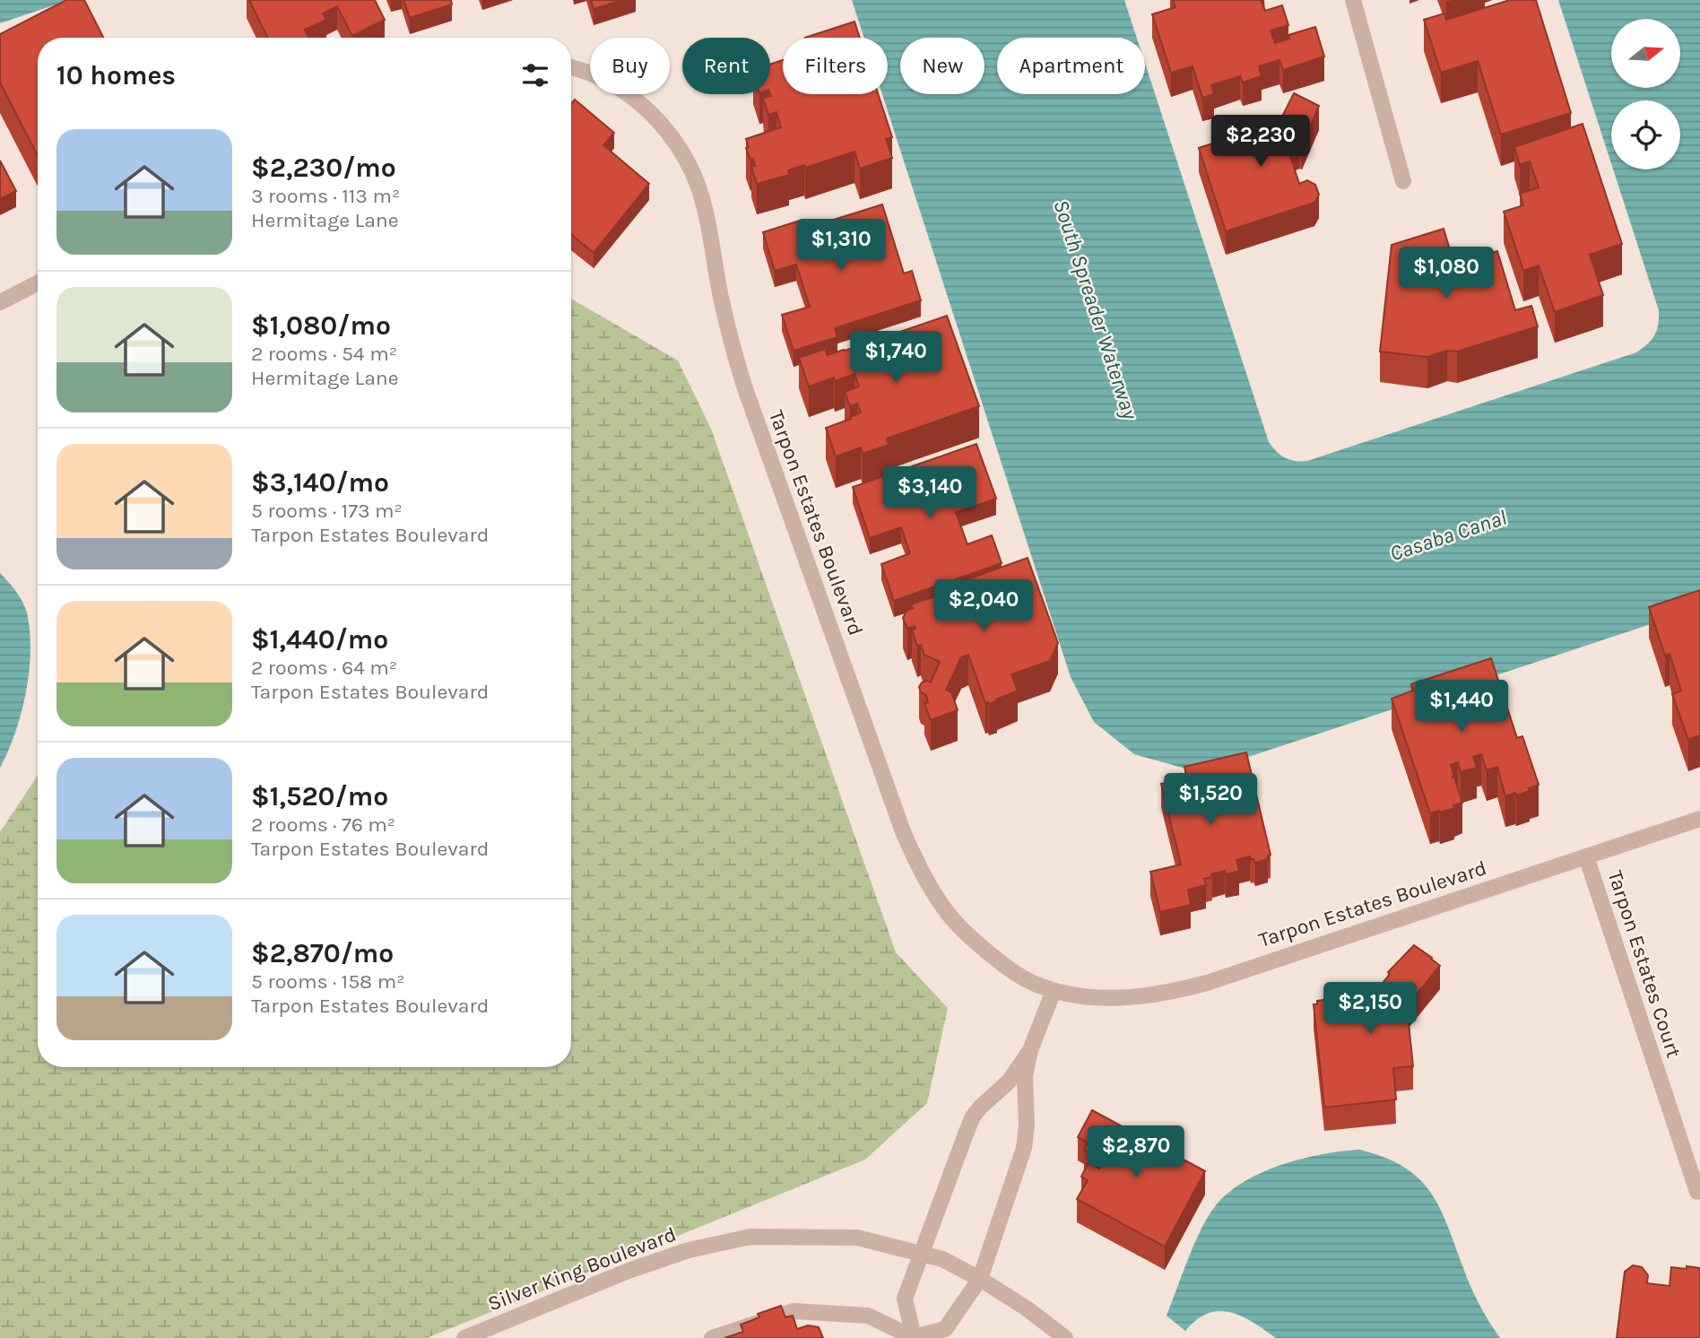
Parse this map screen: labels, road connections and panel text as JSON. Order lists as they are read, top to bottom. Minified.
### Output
{"streets":{"street":["Tarpon Estates Boulevard","Tarpon Estates Court","Silver King Boulevard"]},"crossings":[["Tarpon Estates Boulevard","Tarpon Estates Court"]],"water":["South Spreader Waterway","Casaba Canal"],"north":"right","page":{"chip":["Buy","Rent","Filters","New","Apartment"],"heading":"10 homes","list":[{"name":"$2,230/mo","note":"3 rooms · 113 m² · Hermitage Lane"},{"name":"$1,080/mo","note":"2 rooms · 54 m² · Hermitage Lane"},{"name":"$3,140/mo","note":"5 rooms · 173 m² · Tarpon Estates Boulevard"},{"name":"$1,440/mo","note":"2 rooms · 64 m² · Tarpon Estates Boulevard"},{"name":"$1,520/mo","note":"2 rooms · 76 m² · Tarpon Estates Boulevard"},{"name":"$2,870/mo","note":"5 rooms · 158 m² · Tarpon Estates Boulevard"}],"price":["$2,230","$1,310","$1,080","$1,740","$3,140","$2,040","$1,440","$1,520","$2,150","$2,870"]}}
